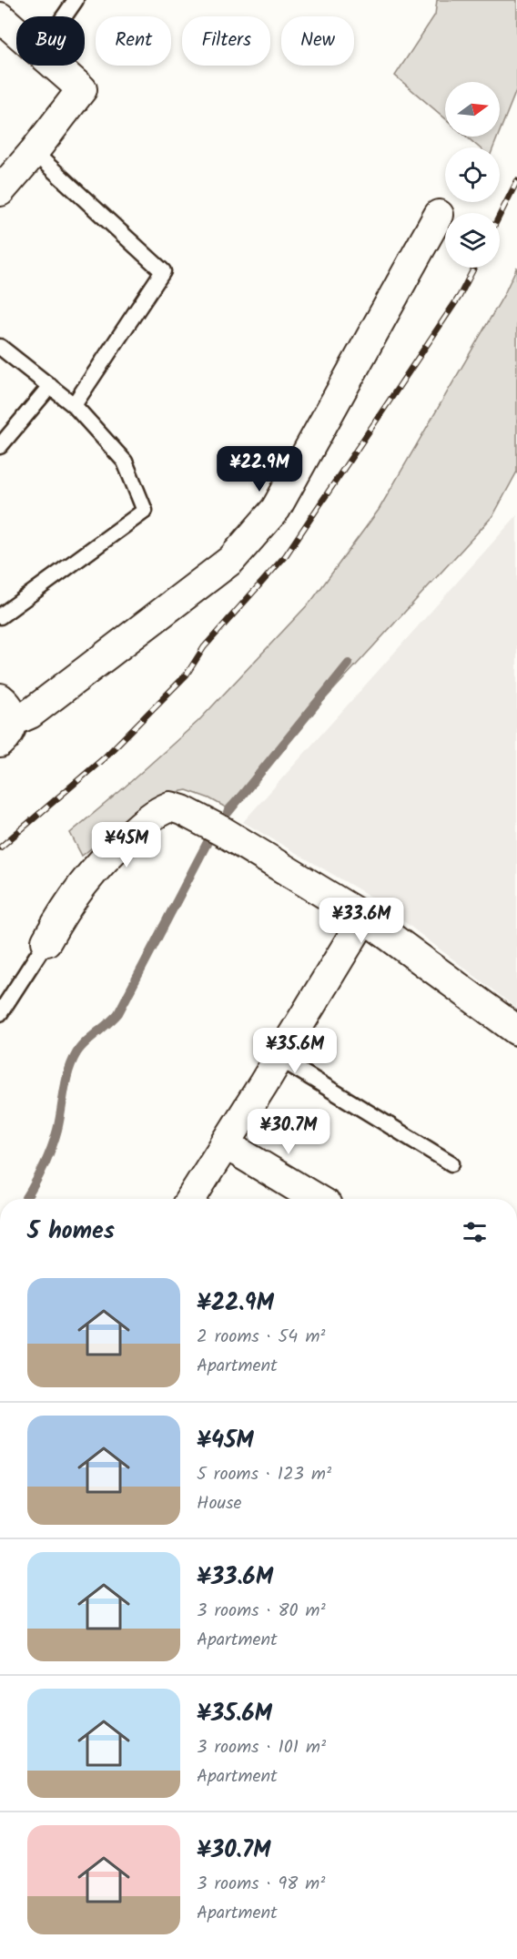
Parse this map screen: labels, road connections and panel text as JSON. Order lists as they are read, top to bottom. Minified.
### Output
{"north":"right","page":{"chip":["Buy","Rent","Filters","New"],"price":["¥22.9M","¥45M","¥33.6M","¥35.6M","¥30.7M"],"heading":"5 homes","list":[{"name":"¥22.9M","note":"2 rooms · 54 m² · Apartment"},{"name":"¥45M","note":"5 rooms · 123 m² · House"},{"name":"¥33.6M","note":"3 rooms · 80 m² · Apartment"},{"name":"¥35.6M","note":"3 rooms · 101 m² · Apartment"},{"name":"¥30.7M","note":"3 rooms · 98 m² · Apartment"}]}}
